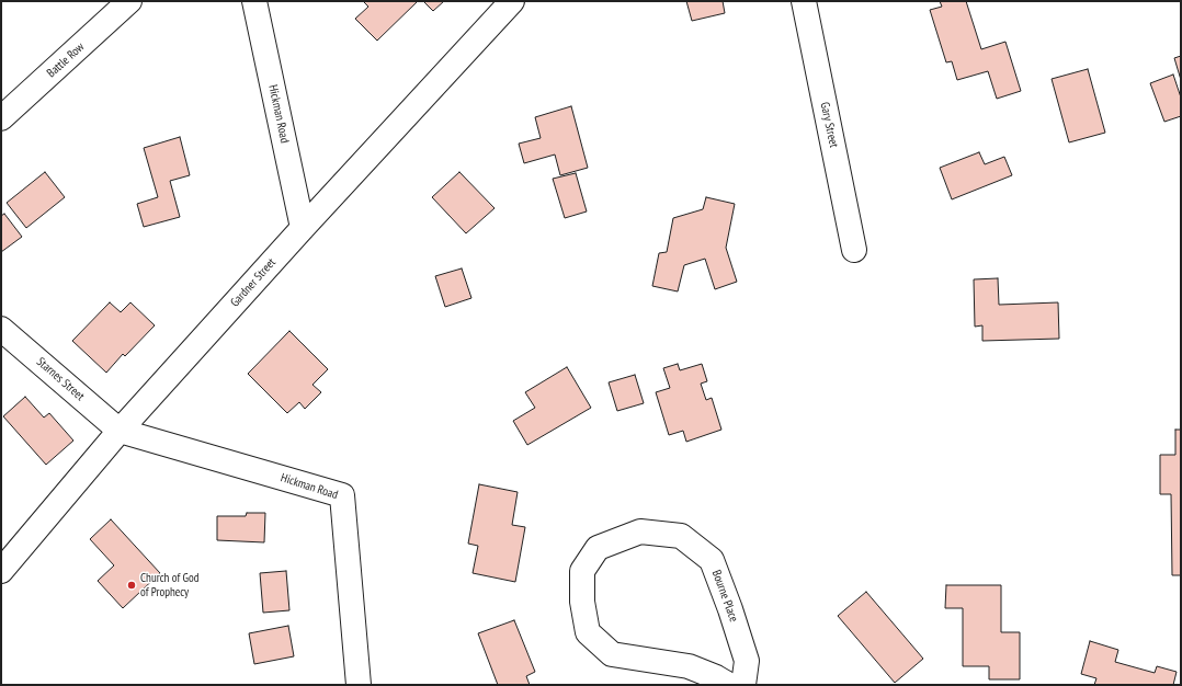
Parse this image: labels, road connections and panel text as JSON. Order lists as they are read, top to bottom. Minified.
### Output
{"streets":{"street":["Battle Row","Hickman Road","Gary Street","Gardner Street","Starnes Street","Bourne Place"]},"crossings":[["Hickman Road","Gardner Street"],["Hickman Road","Starnes Street"],["Gardner Street","Starnes Street"]],"places":["Church of God of Prophecy"]}
